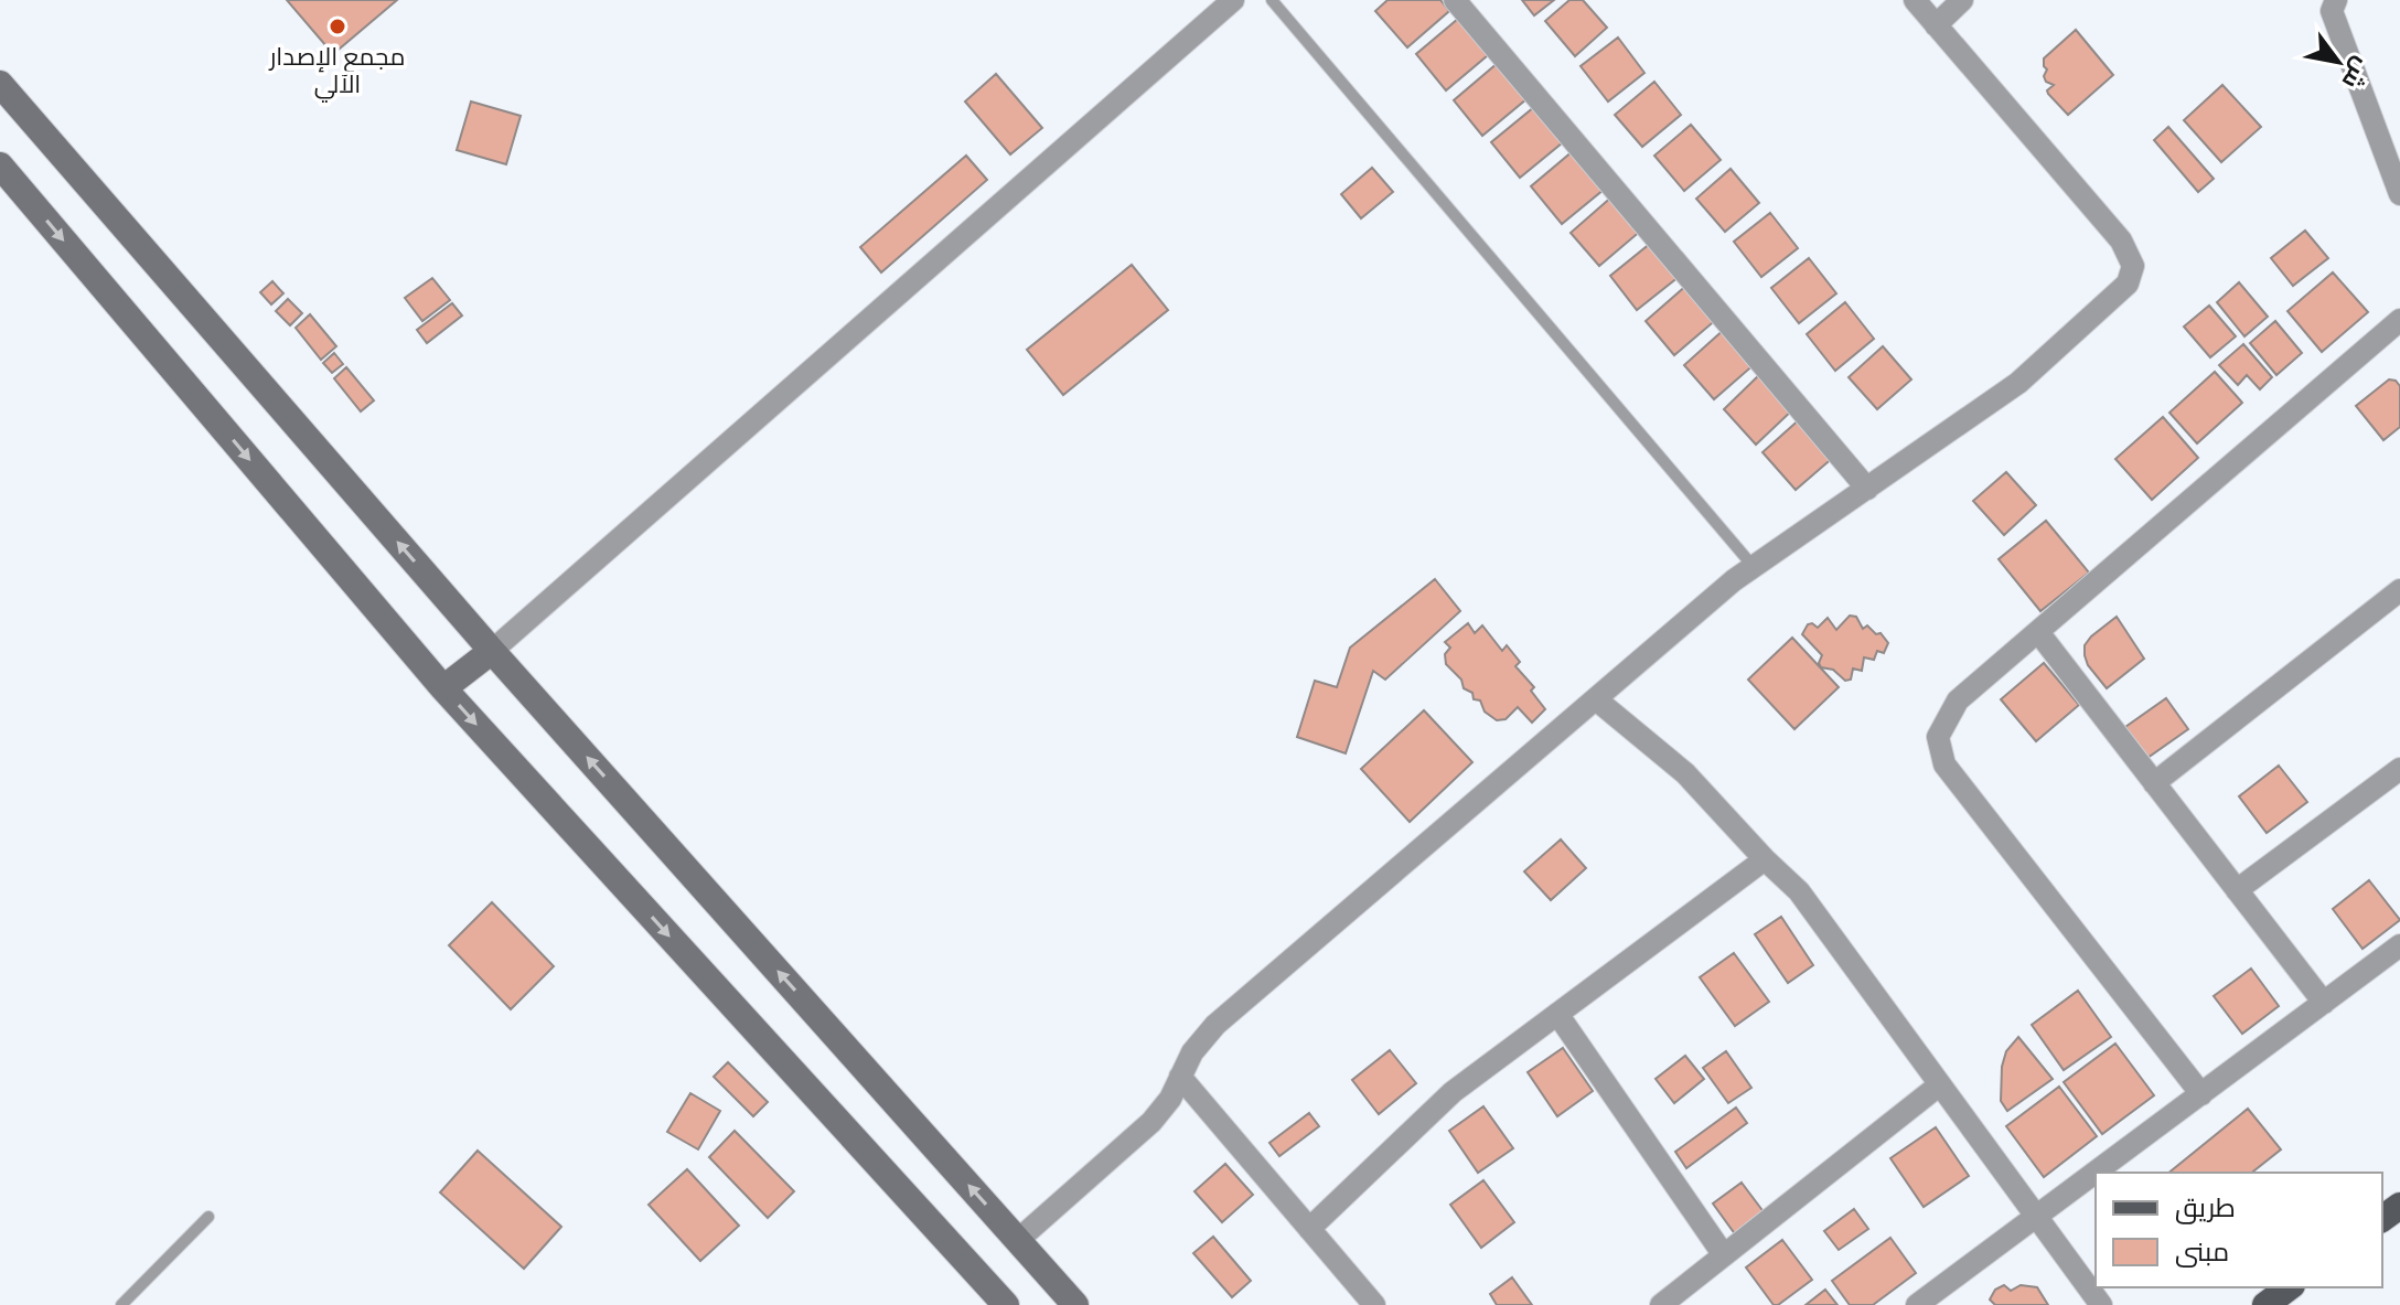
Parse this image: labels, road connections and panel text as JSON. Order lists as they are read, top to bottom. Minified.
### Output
{"places":["مجمع الإصدار الآلي"],"legend":["طريق","مبنى"],"north":"bottom right"}
